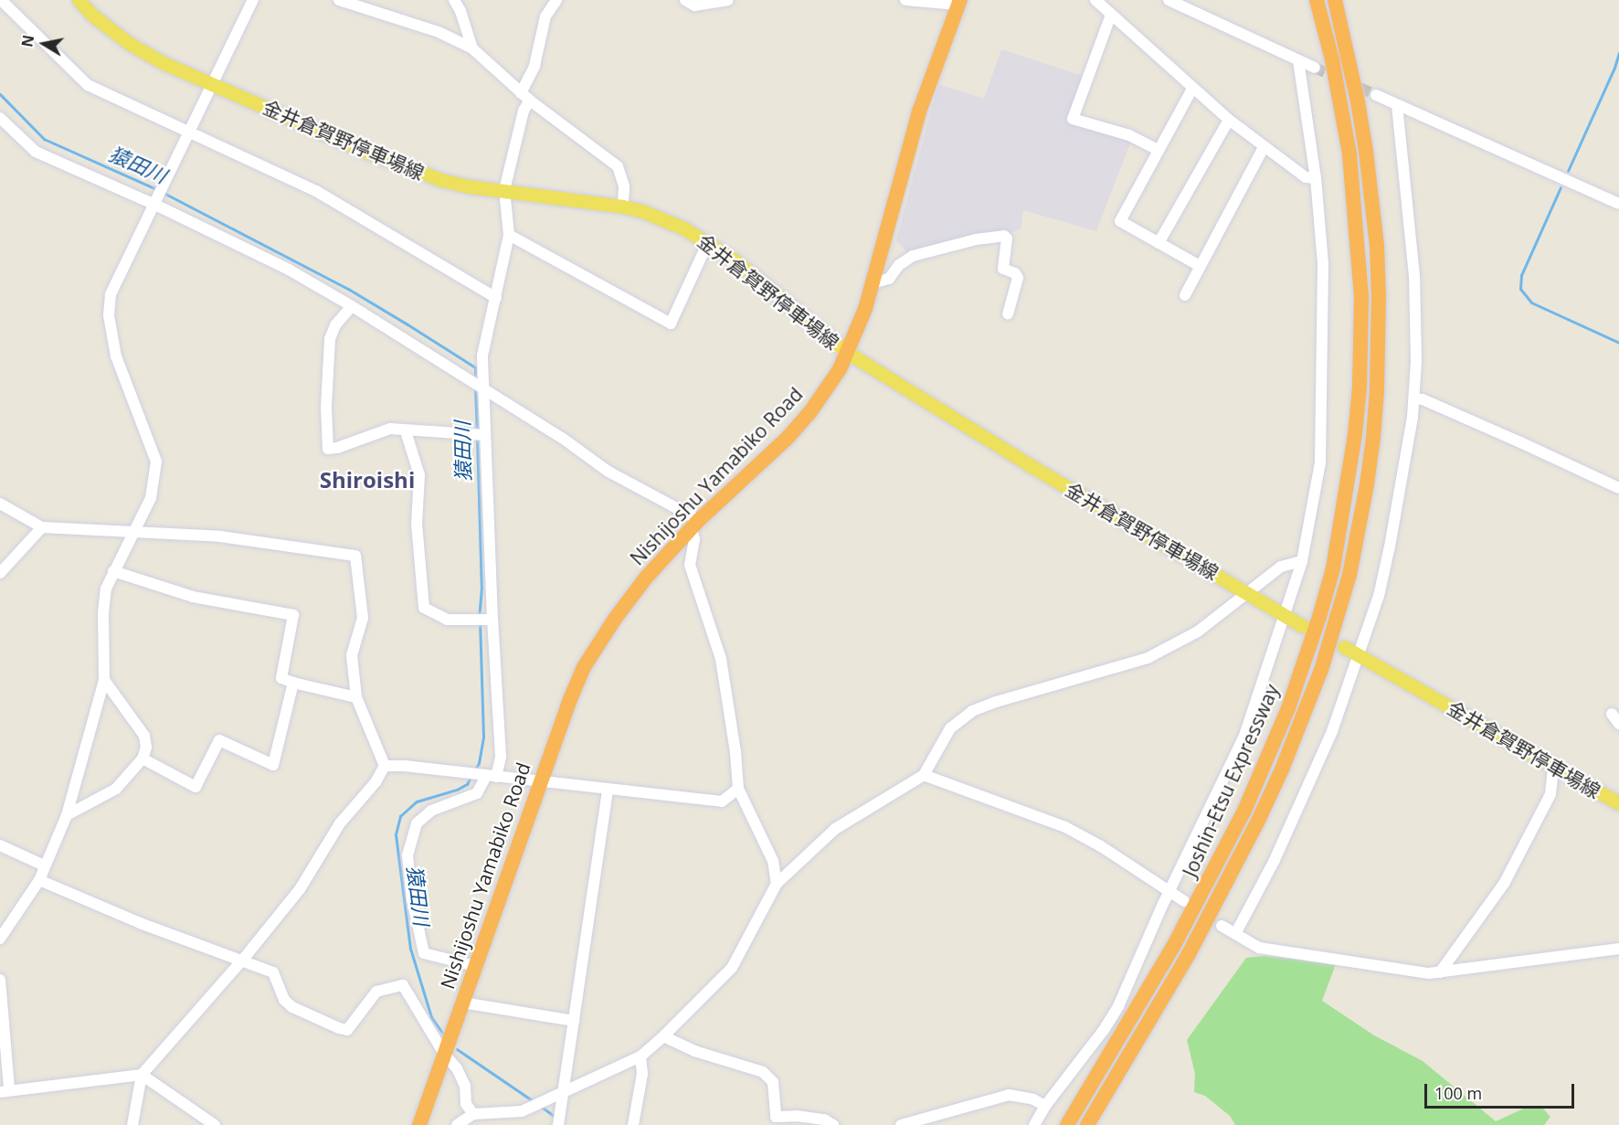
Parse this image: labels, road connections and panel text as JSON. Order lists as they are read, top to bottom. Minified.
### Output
{"streets":{"highway":["Nishijoshu Yamabiko Road","Joshin-Etsu Expressway"],"main road":["金井倉賀野停車場線"]},"crossings":[["金井倉賀野停車場線","Nishijoshu Yamabiko Road"]],"districts":["Shiroishi"],"water":["猿田川"],"scale_bar":"100 m","north":"left"}
